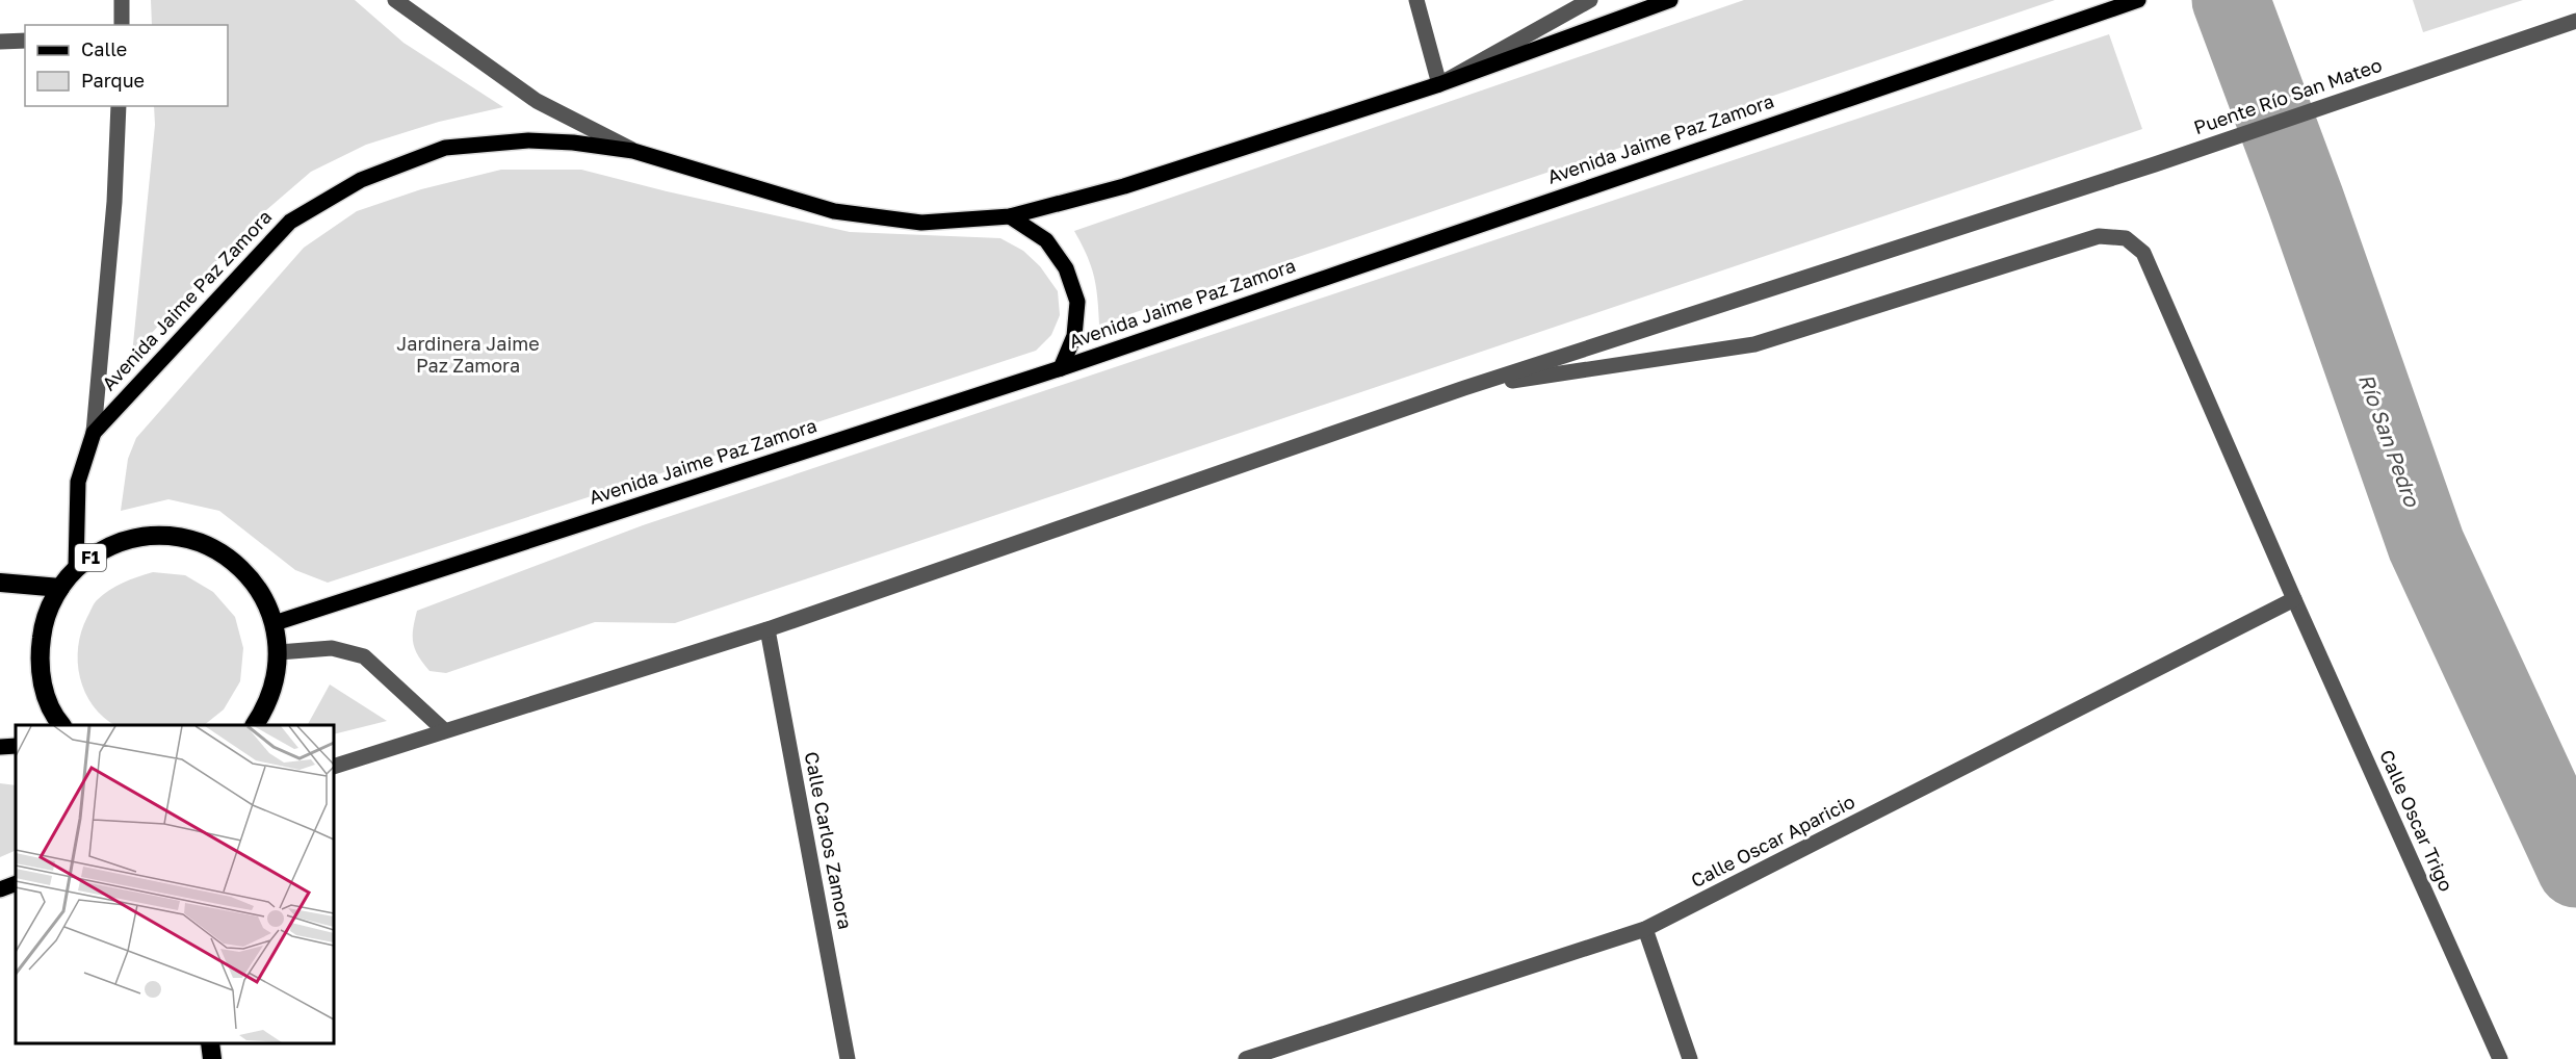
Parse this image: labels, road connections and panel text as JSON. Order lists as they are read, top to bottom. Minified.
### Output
{"streets":{"highway":["F1"],"main road":["Avenida Jaime Paz Zamora"],"street":["Puente Río San Mateo","Calle Oscar Trigo","Calle Carlos Zamora","Calle Oscar Aparicio"]},"crossings":[["Puente Río San Mateo","Calle Oscar Trigo"],["Avenida Jaime Paz Zamora","F1"],["Calle Oscar Trigo","Calle Oscar Aparicio"]],"water":["Río San Pedro"],"parks":["Jardinera Jaime Paz Zamora"],"legend":["Calle","Parque"]}
